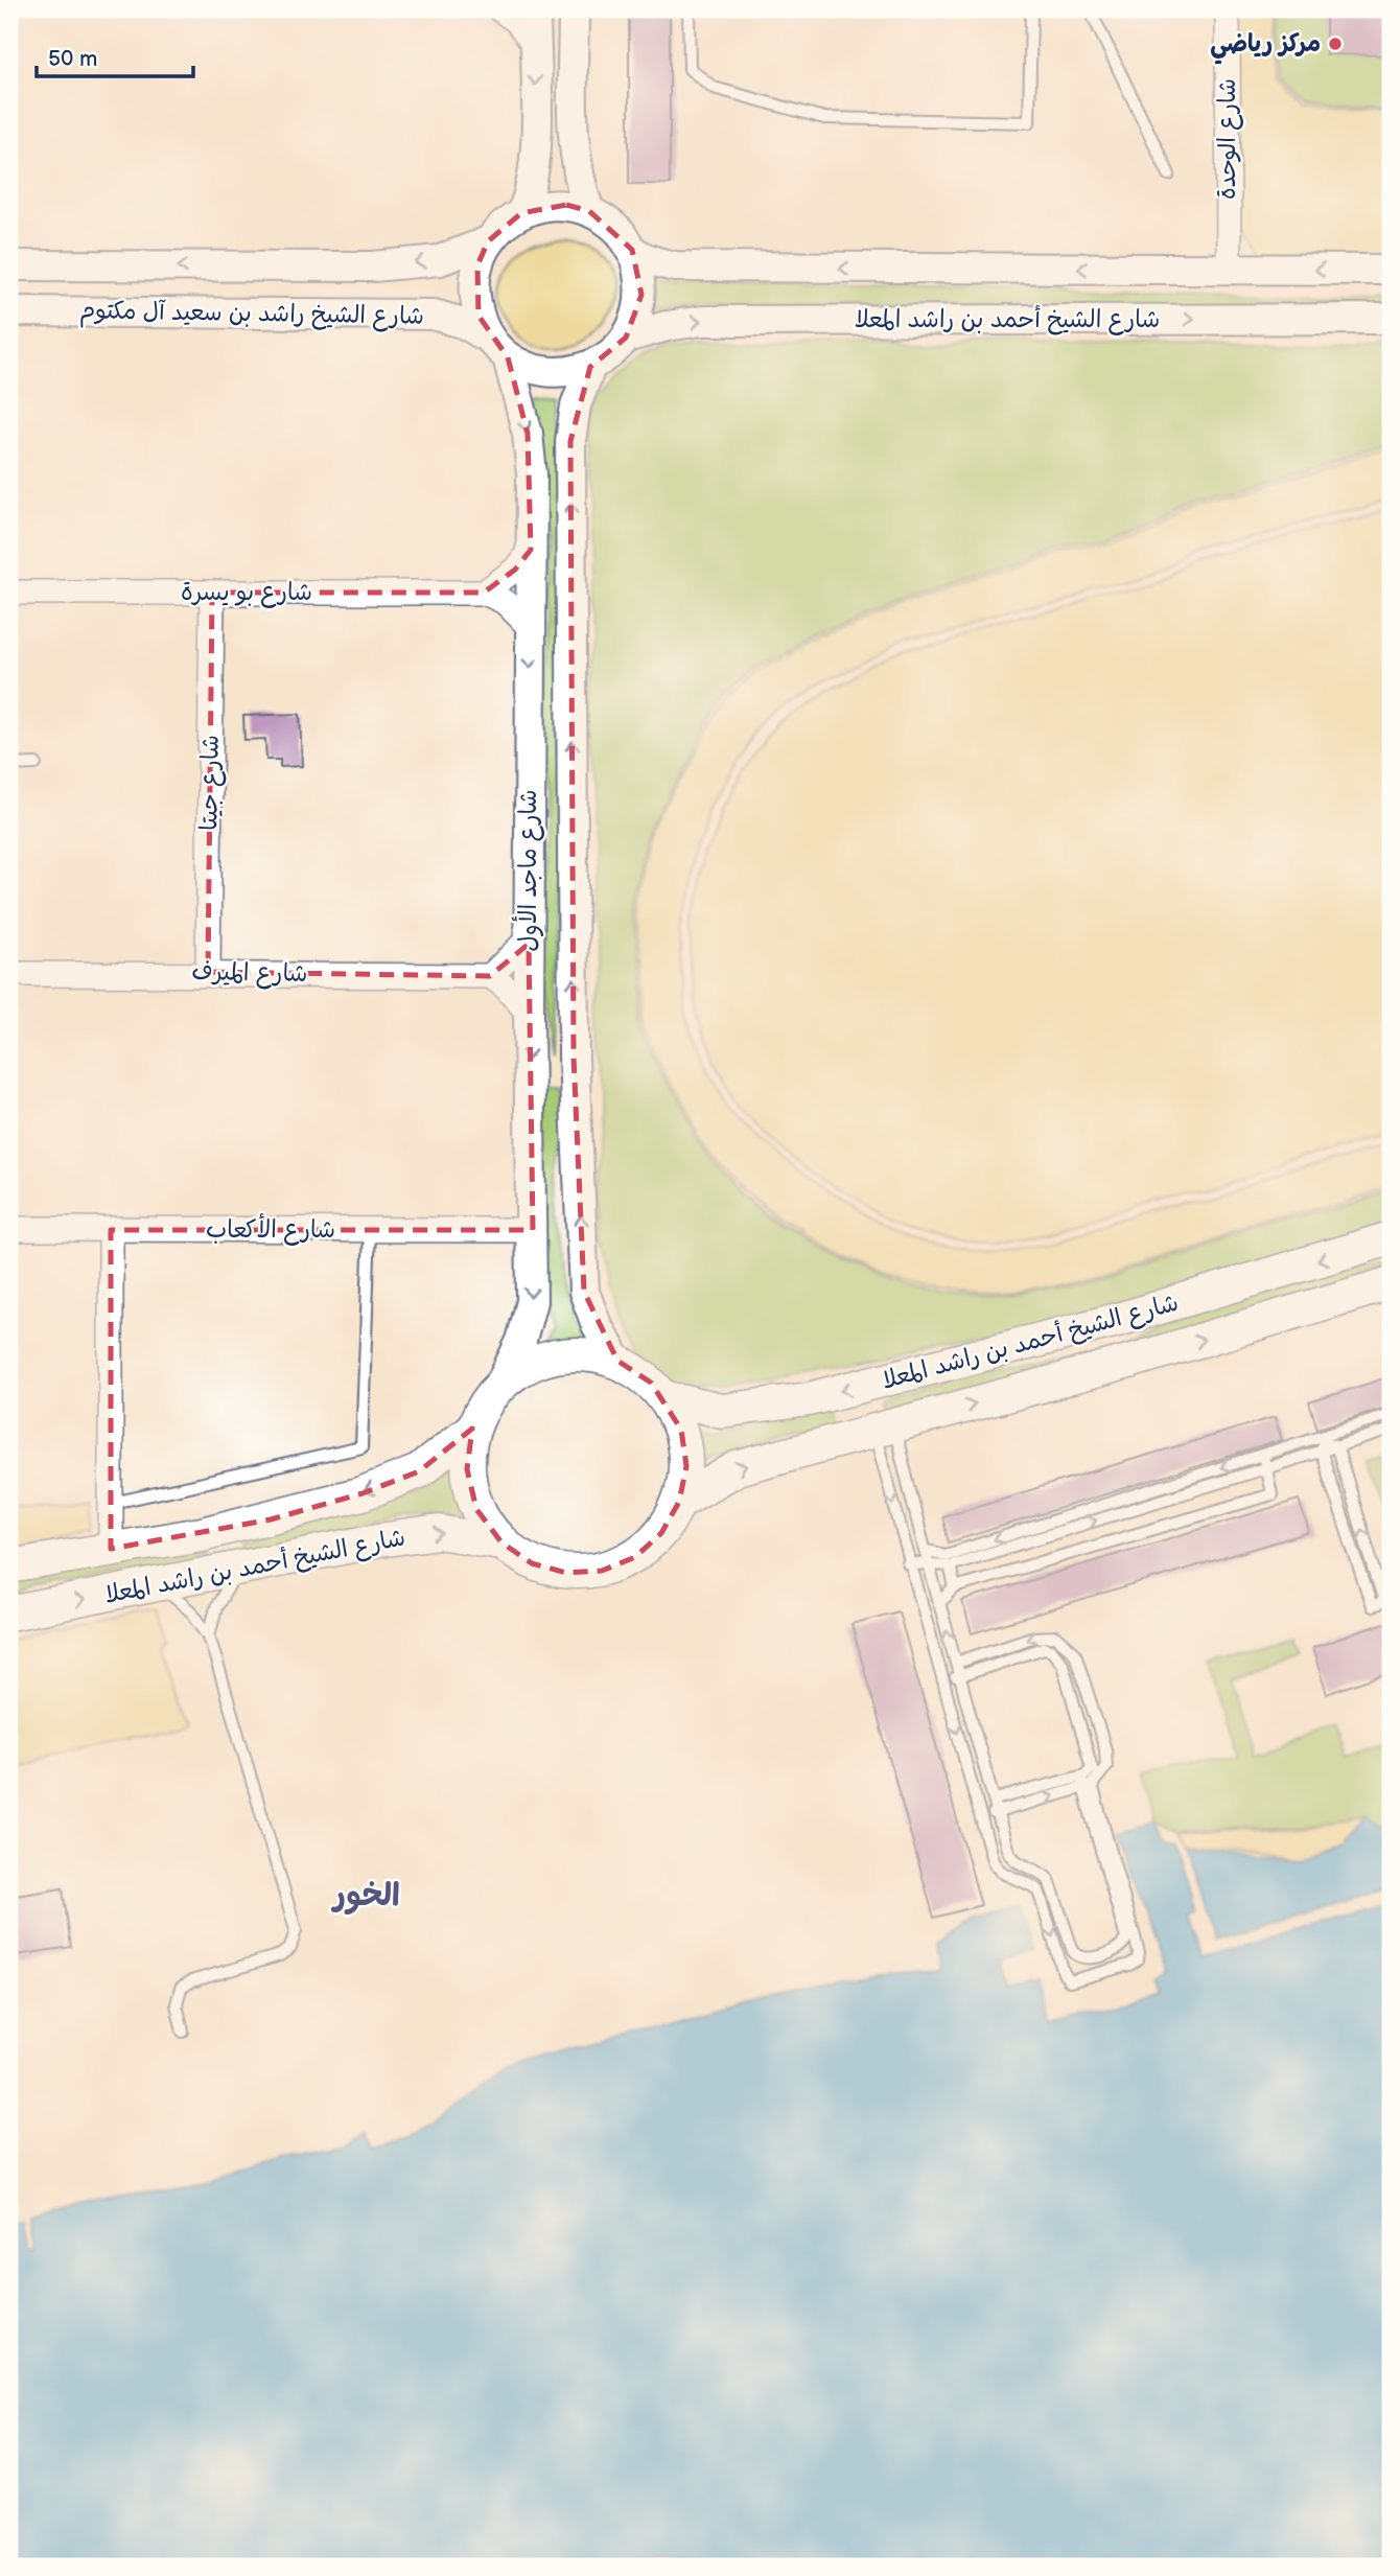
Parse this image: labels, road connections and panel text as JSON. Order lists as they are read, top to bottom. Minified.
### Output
{"streets":{"main road":["شارع الشيخ أحمد بن راشد المعلا"],"street":["شارع الوحدة","شارع الشيخ راشد بن سعيد آل مكتوم","شارع بو يسرة","شارع جيتا","شارع ماجد الأول","شارع الميرف","شارع الأكعاب"]},"crossings":[["شارع الشيخ راشد بن سعيد آل مكتوم","شارع الشيخ أحمد بن راشد المعلا"],["شارع الشيخ راشد بن سعيد آل مكتوم","شارع ماجد الأول"],["شارع الشيخ أحمد بن راشد المعلا","شارع ماجد الأول"],["شارع بو يسرة","شارع جيتا"],["شارع جيتا","شارع الميرف"],["شارع ماجد الأول","شارع الأكعاب"]],"districts":["الخور"],"places":["مركز رياضي"],"scale_bar":"50 m"}
